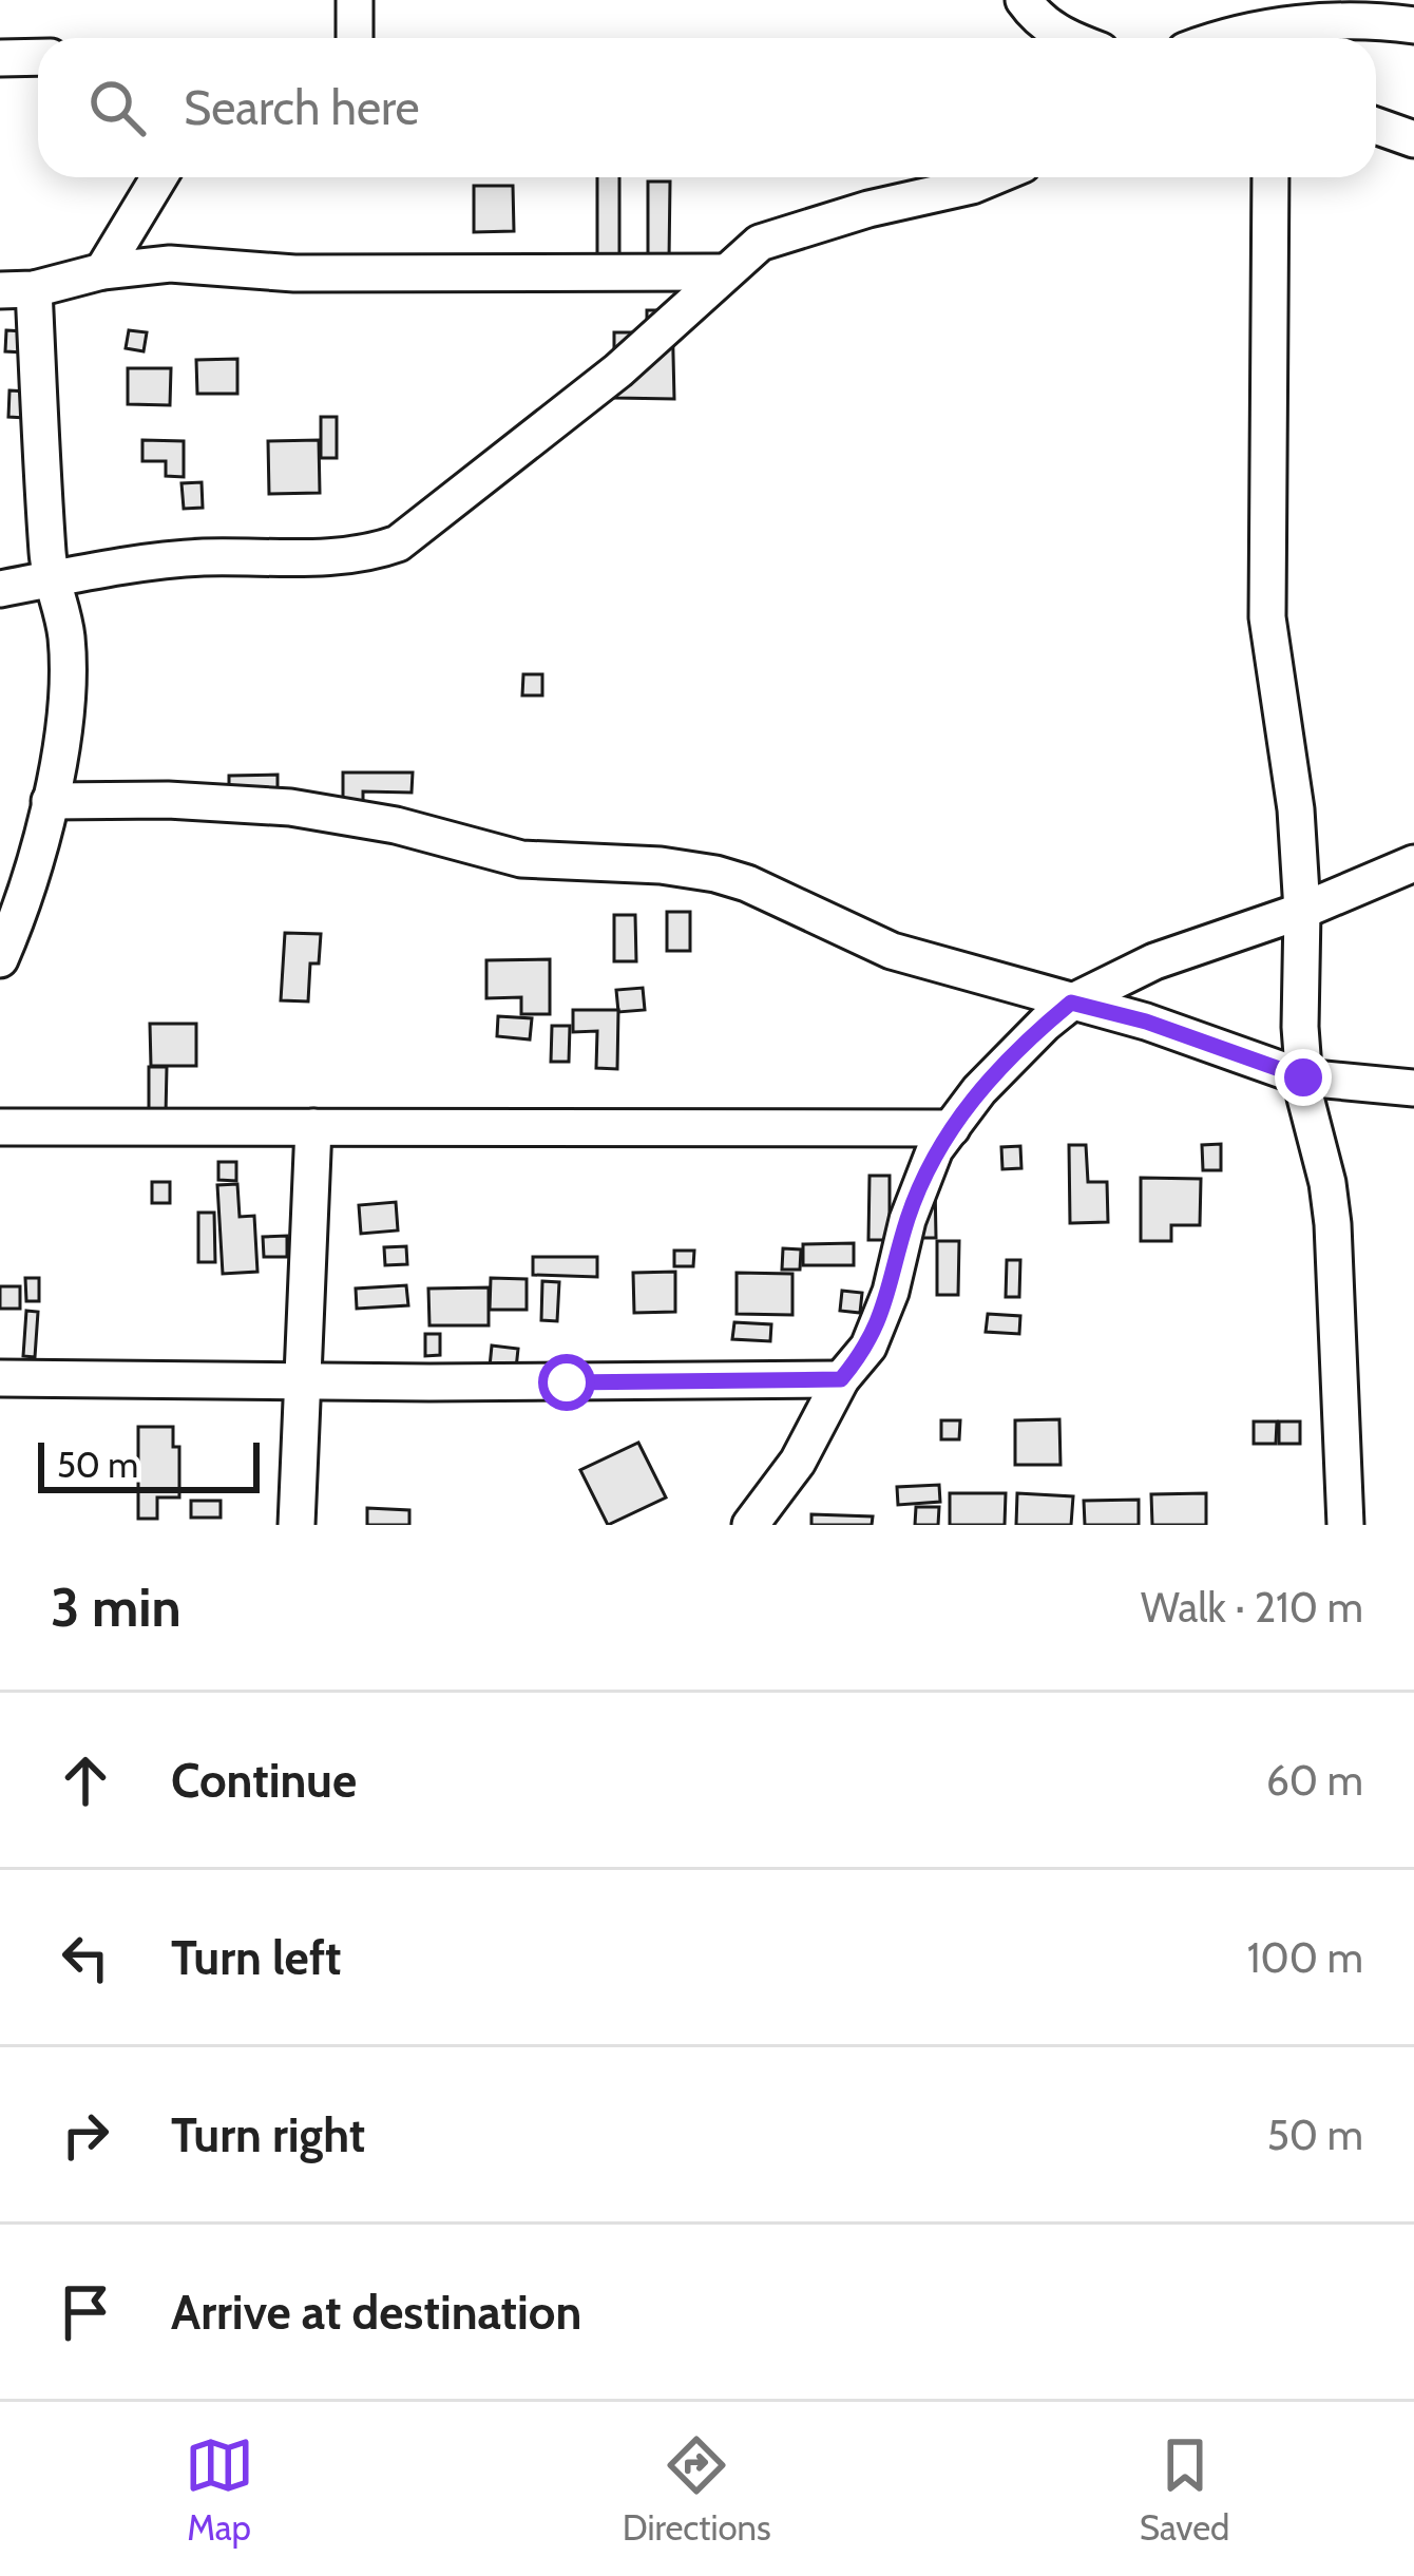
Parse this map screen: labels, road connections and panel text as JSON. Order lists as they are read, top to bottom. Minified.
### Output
{"scale_bar":"50 m","page":{"search":"Search here","scale":"50 m","heading":["3 min","Walk · 210 m"],"list":[["Continue","60 m"],["Turn left","100 m"],["Turn right","50 m"],"Arrive at destination"],"nav":["Map","Directions","Saved"]}}
